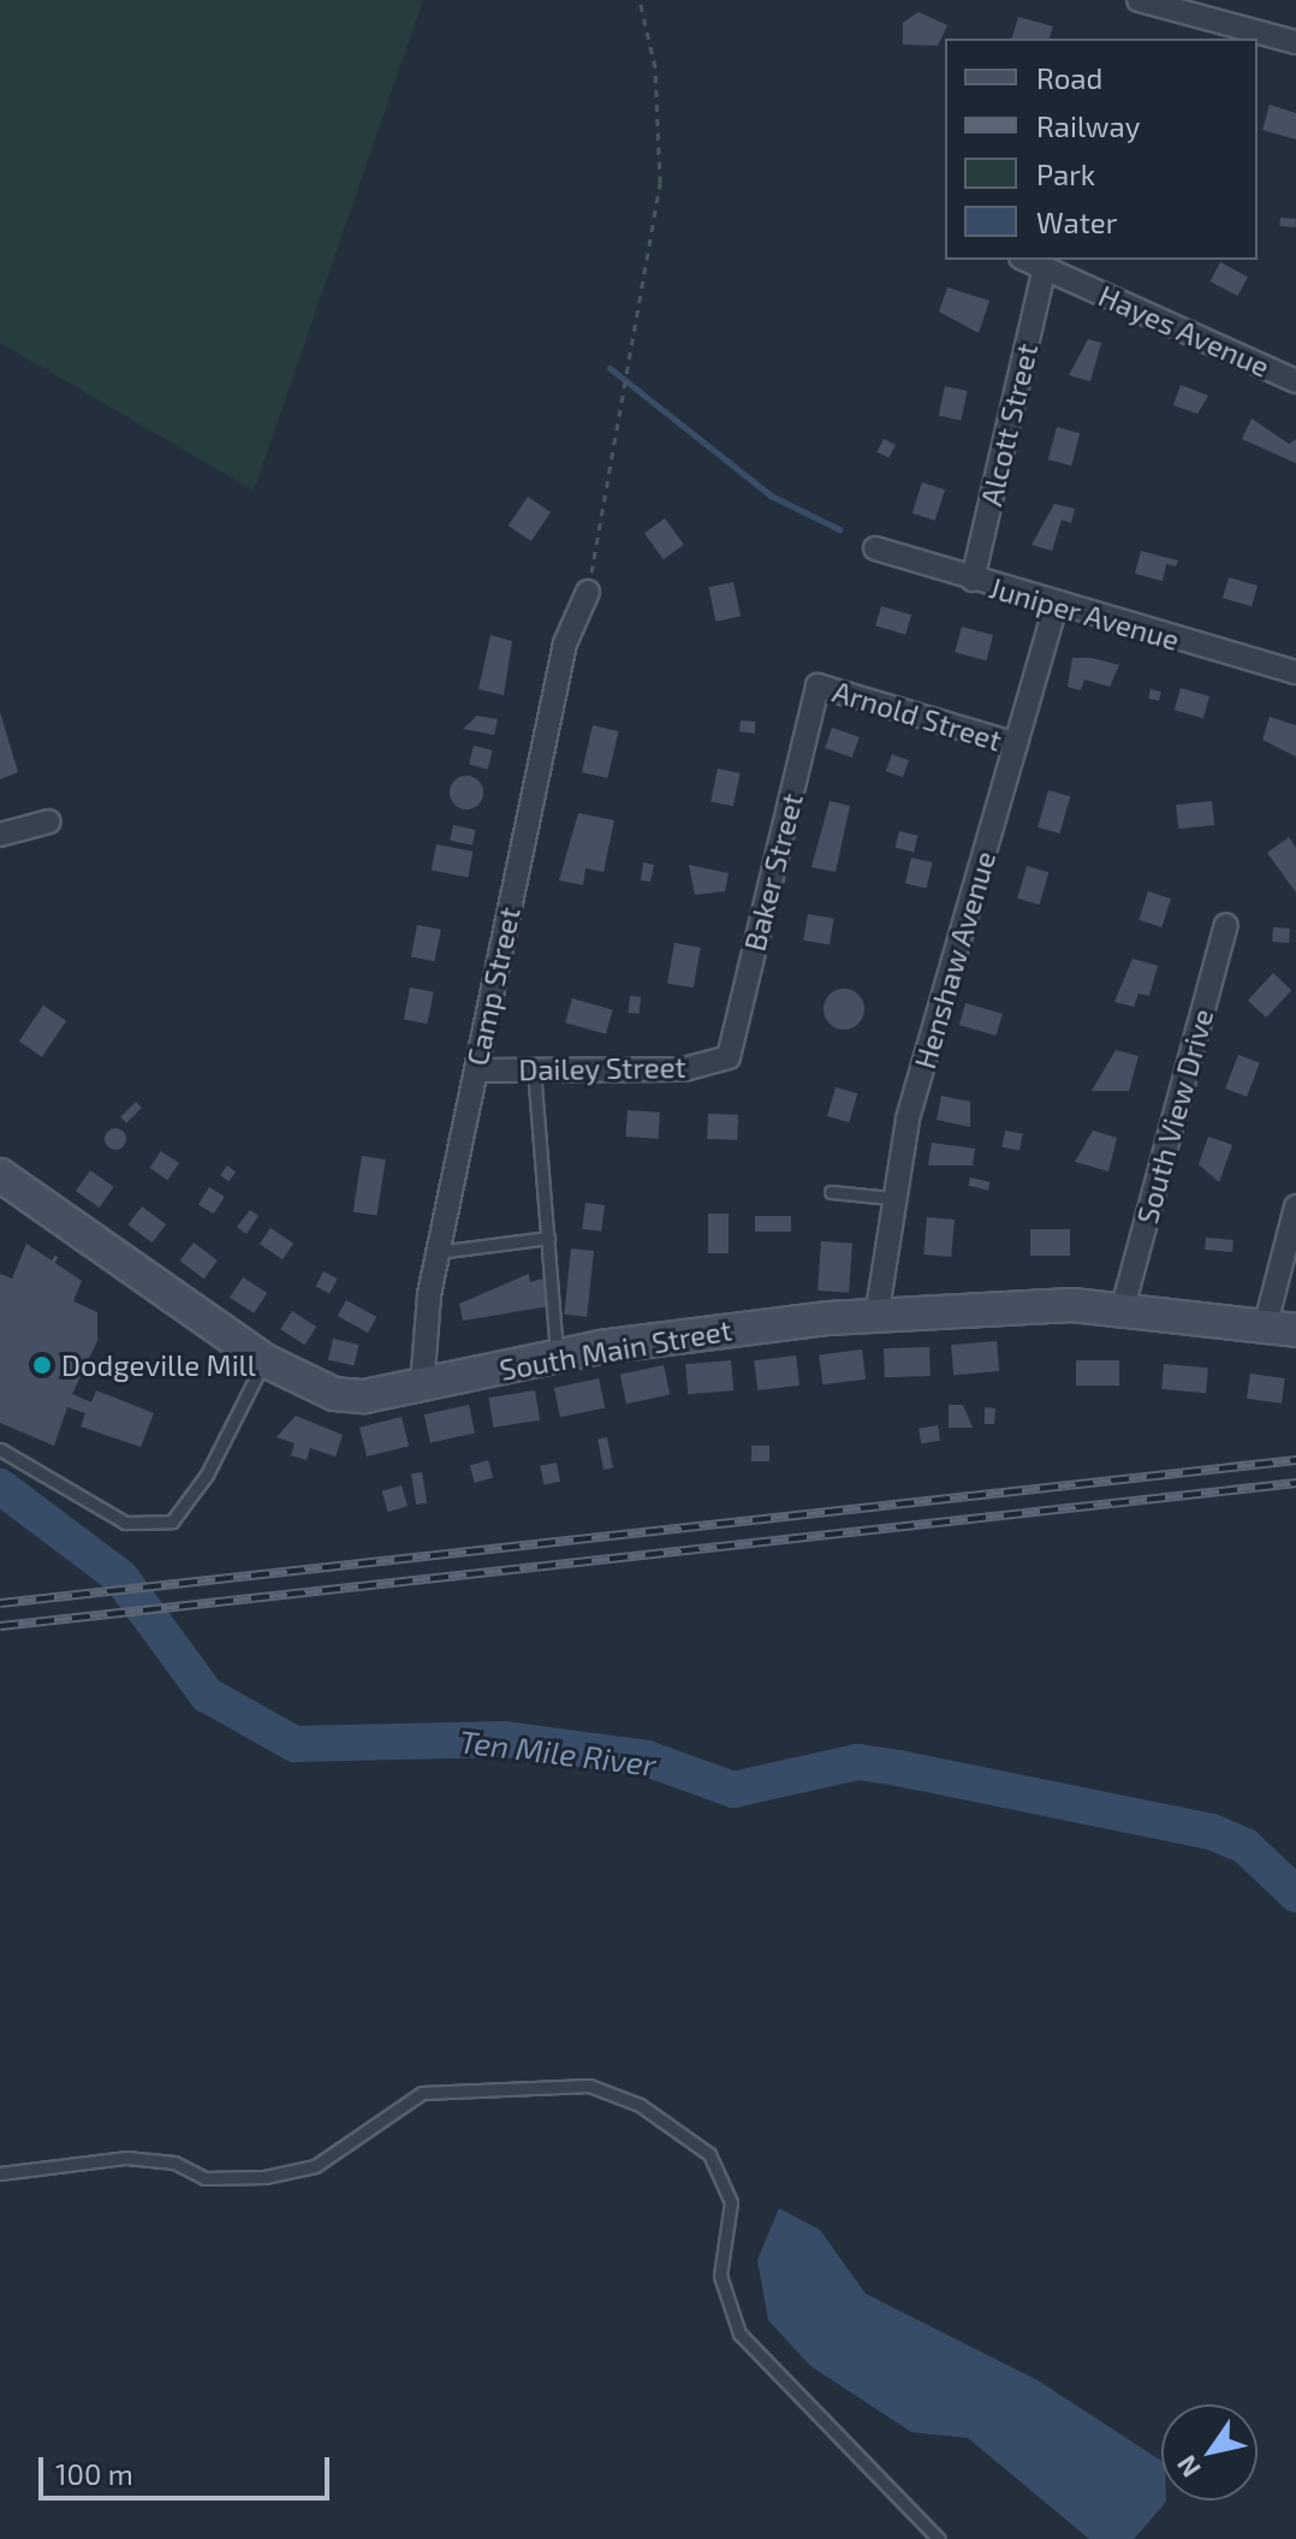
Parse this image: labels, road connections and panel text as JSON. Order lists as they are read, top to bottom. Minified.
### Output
{"streets":{"main road":["South Main Street"],"street":["Hayes Avenue","Alcott Street","Juniper Avenue","Arnold Street","Baker Street","Henshaw Avenue","Camp Street","Dailey Street","South View Drive"]},"crossings":[["Hayes Avenue","Alcott Street"],["Alcott Street","Juniper Avenue"],["Juniper Avenue","Henshaw Avenue"],["Arnold Street","Baker Street"],["Arnold Street","Henshaw Avenue"],["Baker Street","Dailey Street"],["Henshaw Avenue","South Main Street"],["Camp Street","Dailey Street"],["Camp Street","South Main Street"],["South View Drive","South Main Street"]],"water":["Ten Mile River"],"places":["Dodgeville Mill"],"legend":["Road","Railway","Park","Water"],"scale_bar":"100 m","north":"bottom left"}
